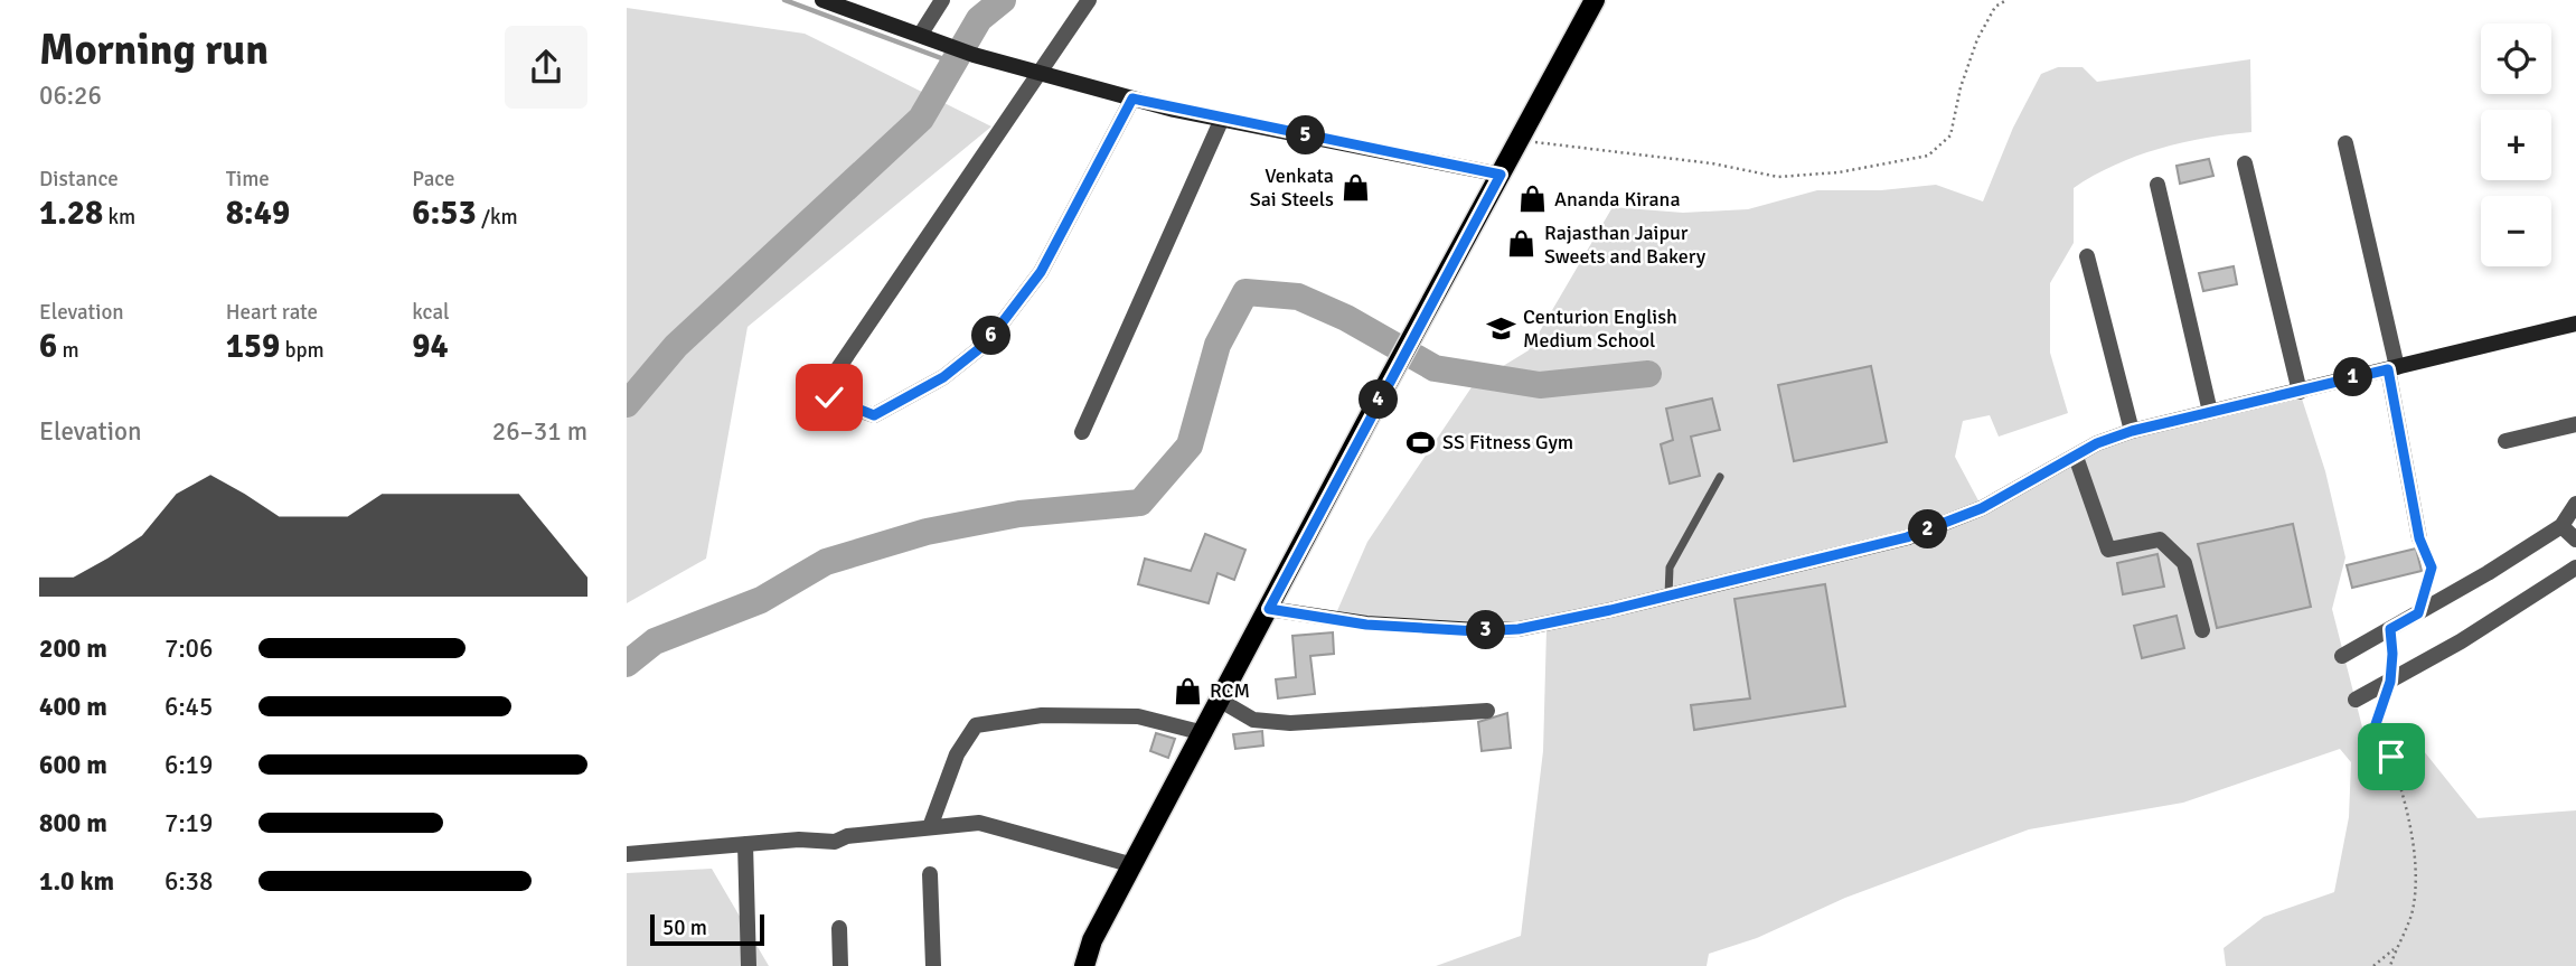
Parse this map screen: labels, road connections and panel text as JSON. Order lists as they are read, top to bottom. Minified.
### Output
{"places":{"shop":["Venkata Sai Steels","Ananda Kirana","Rajasthan Jaipur Sweets and Bakery","RCM"],"school or university":["Centurion English Medium School"],"sports":["SS Fitness Gym"]},"scale_bar":"50 m","page":{"heading":["Morning run","06:26"],"map_buttons":["+","−"],"pins":["5","6","1","4","2","3"],"stats":[["Distance","1.28 km"],["Time","8:49"],["Pace","6:53 /km"],["Elevation","6 m"],["Heart rate","159 bpm"],["kcal","94"]],"chart":["Elevation","26–31 m"],"list":[{"name":"200 m","note":"7:06"},{"name":"400 m","note":"6:45"},{"name":"600 m","note":"6:19"},{"name":"800 m","note":"7:19"},{"name":"1.0 km","note":"6:38"}],"scale":"50 m"}}
